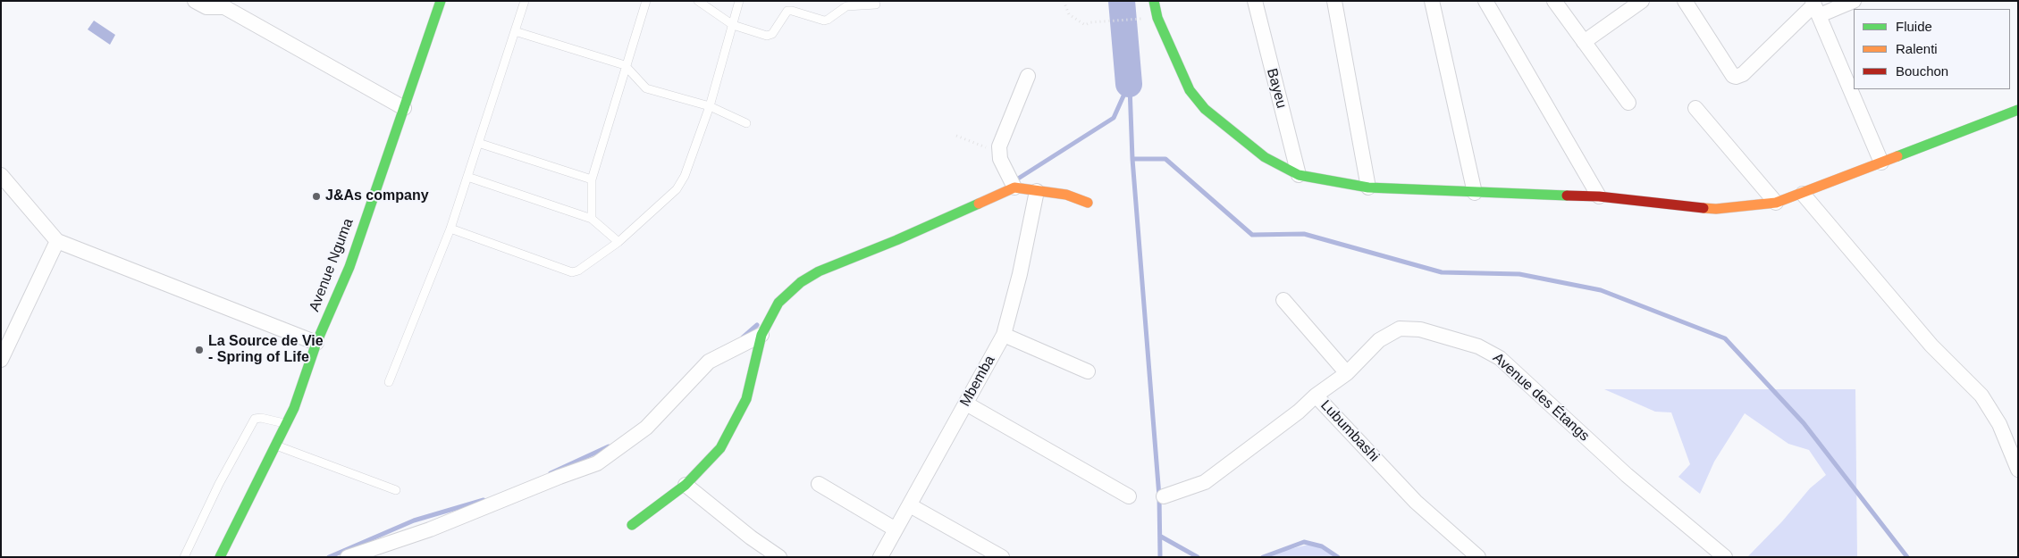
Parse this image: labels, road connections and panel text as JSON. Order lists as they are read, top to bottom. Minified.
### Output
{"streets":{"street":["Bayeu","Avenue Nguma","Mbemba","Avenue des Étangs","Lubumbashi"]},"crossings":[["Avenue des Étangs","Lubumbashi"]],"places":["J&As company","La Source de Vie - Spring of Life"],"legend":["Fluide","Ralenti","Bouchon"]}
